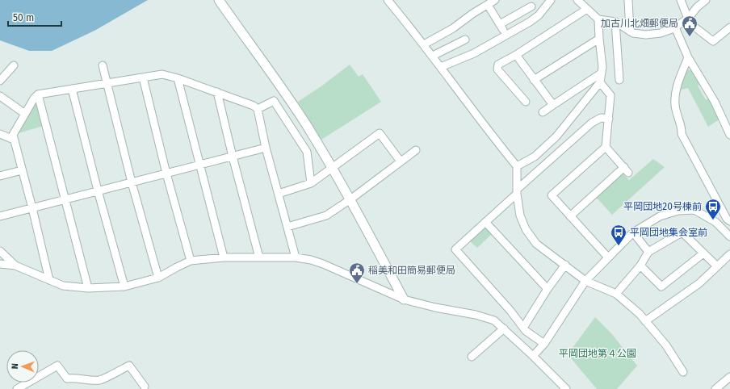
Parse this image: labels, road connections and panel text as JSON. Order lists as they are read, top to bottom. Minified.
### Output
{"parks":["平岡団地第４公園"],"places":{"public building":["加古川北畑郵便局","稲美和田簡易郵便局"],"bus stop":["平岡団地20号棟前","平岡団地集会室前"]},"scale_bar":"50 m","north":"left"}
